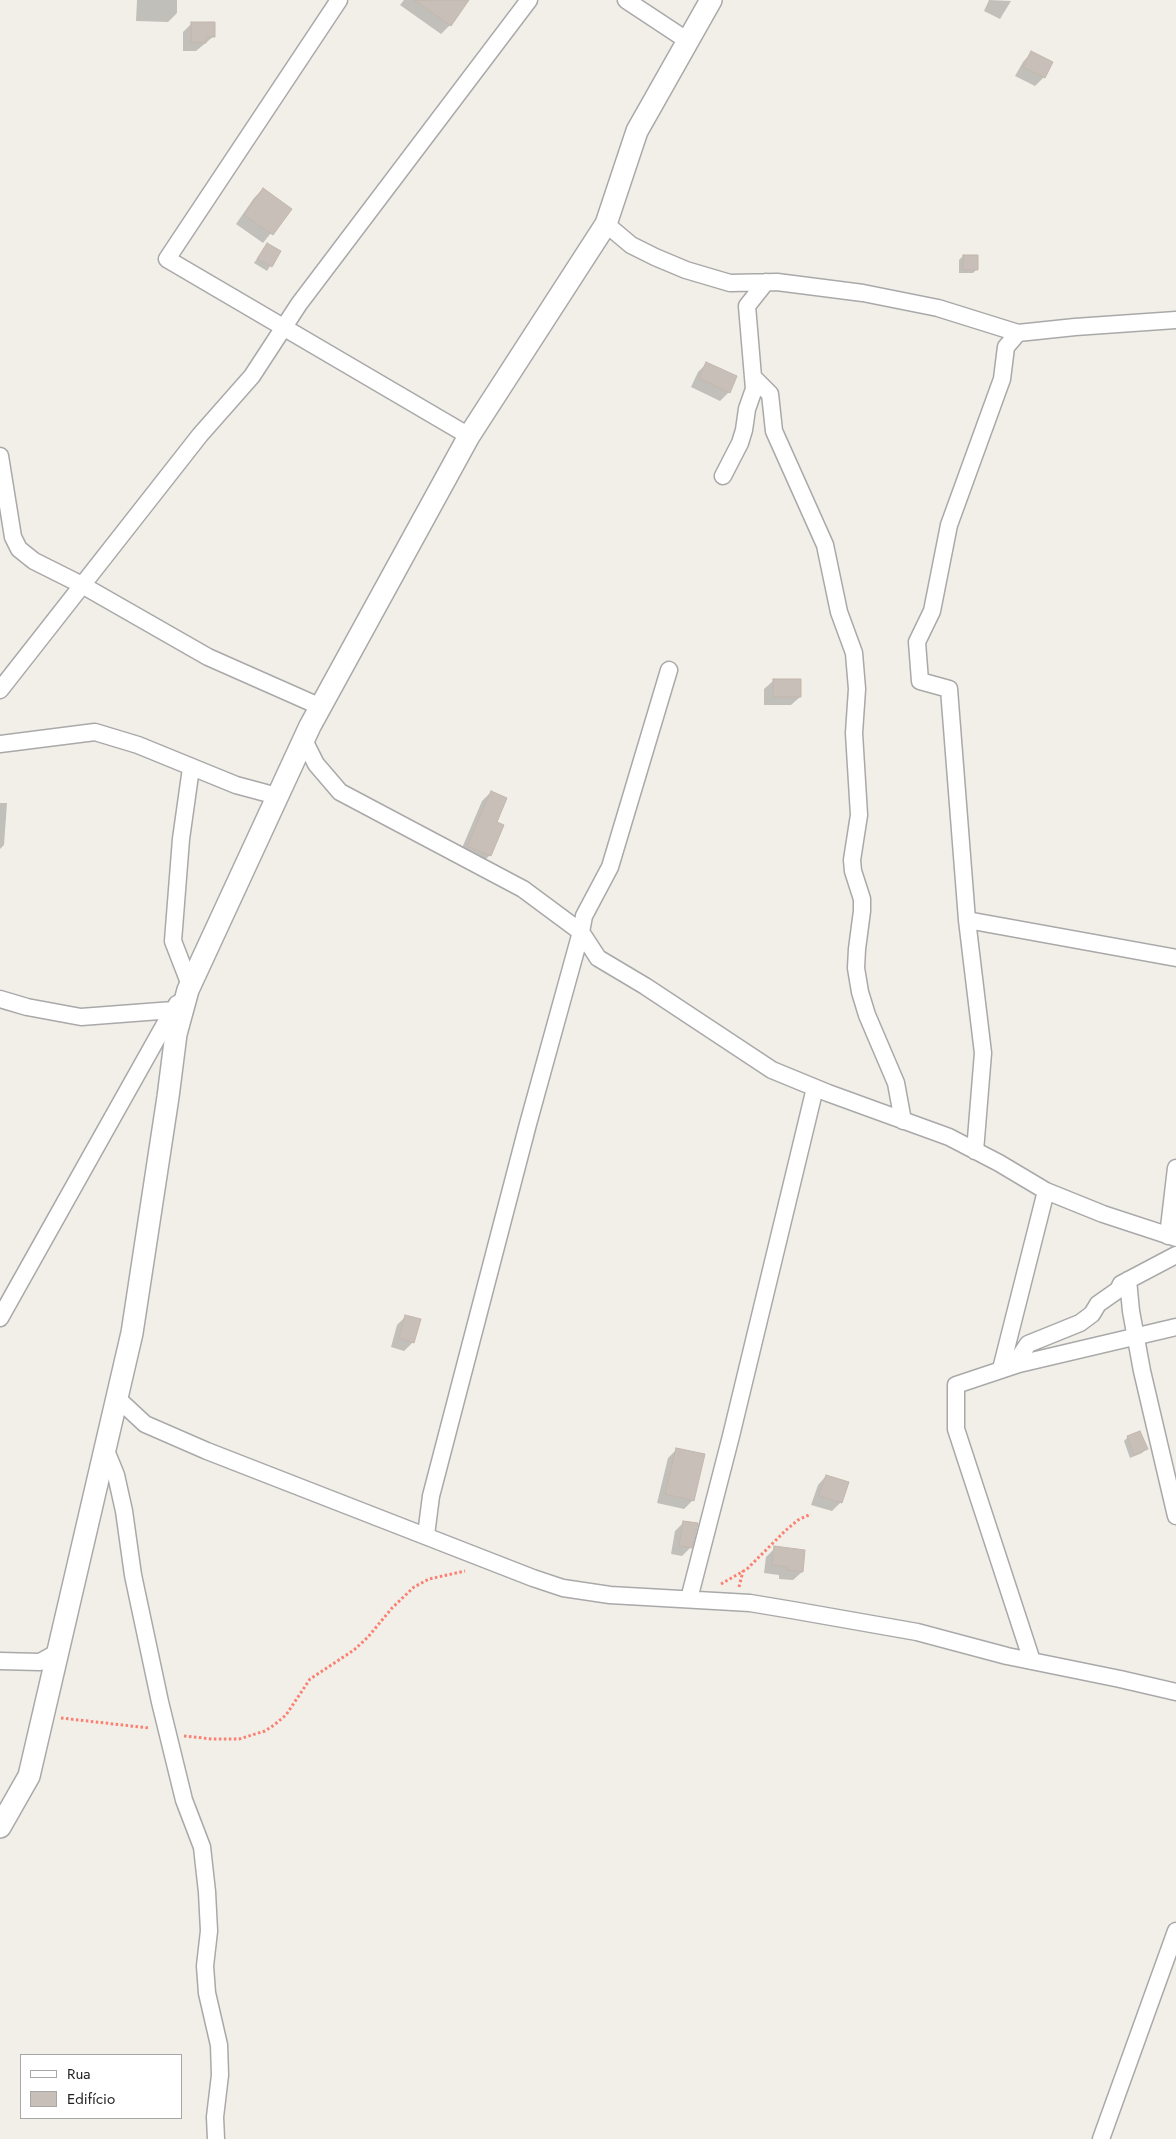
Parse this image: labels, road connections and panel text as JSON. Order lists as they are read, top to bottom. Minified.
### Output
{"legend":["Rua","Edifício"]}
